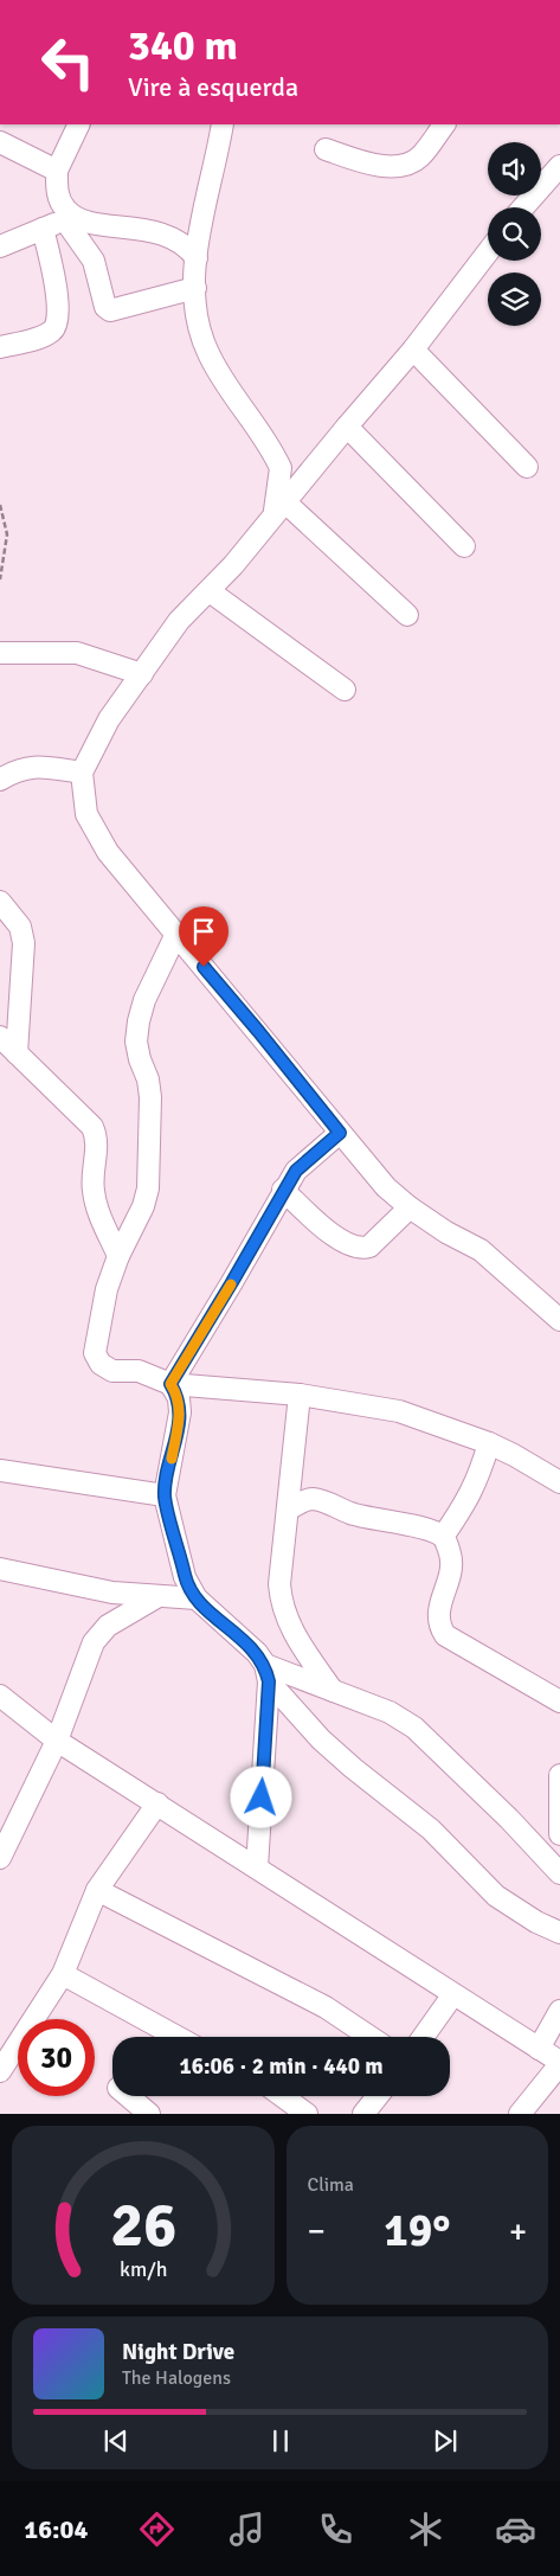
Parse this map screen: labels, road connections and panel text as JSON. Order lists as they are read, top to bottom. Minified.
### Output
{"page":{"turn":["340 m","Vire à esquerda"],"limit":"30","trip":"16:06 · 2 min · 440 m","tile":"Clima","heat":["−","19°","+"],"song":["Night Drive","The Halogens"],"tabs":"16:04","gauge":["26","km/h"]}}
